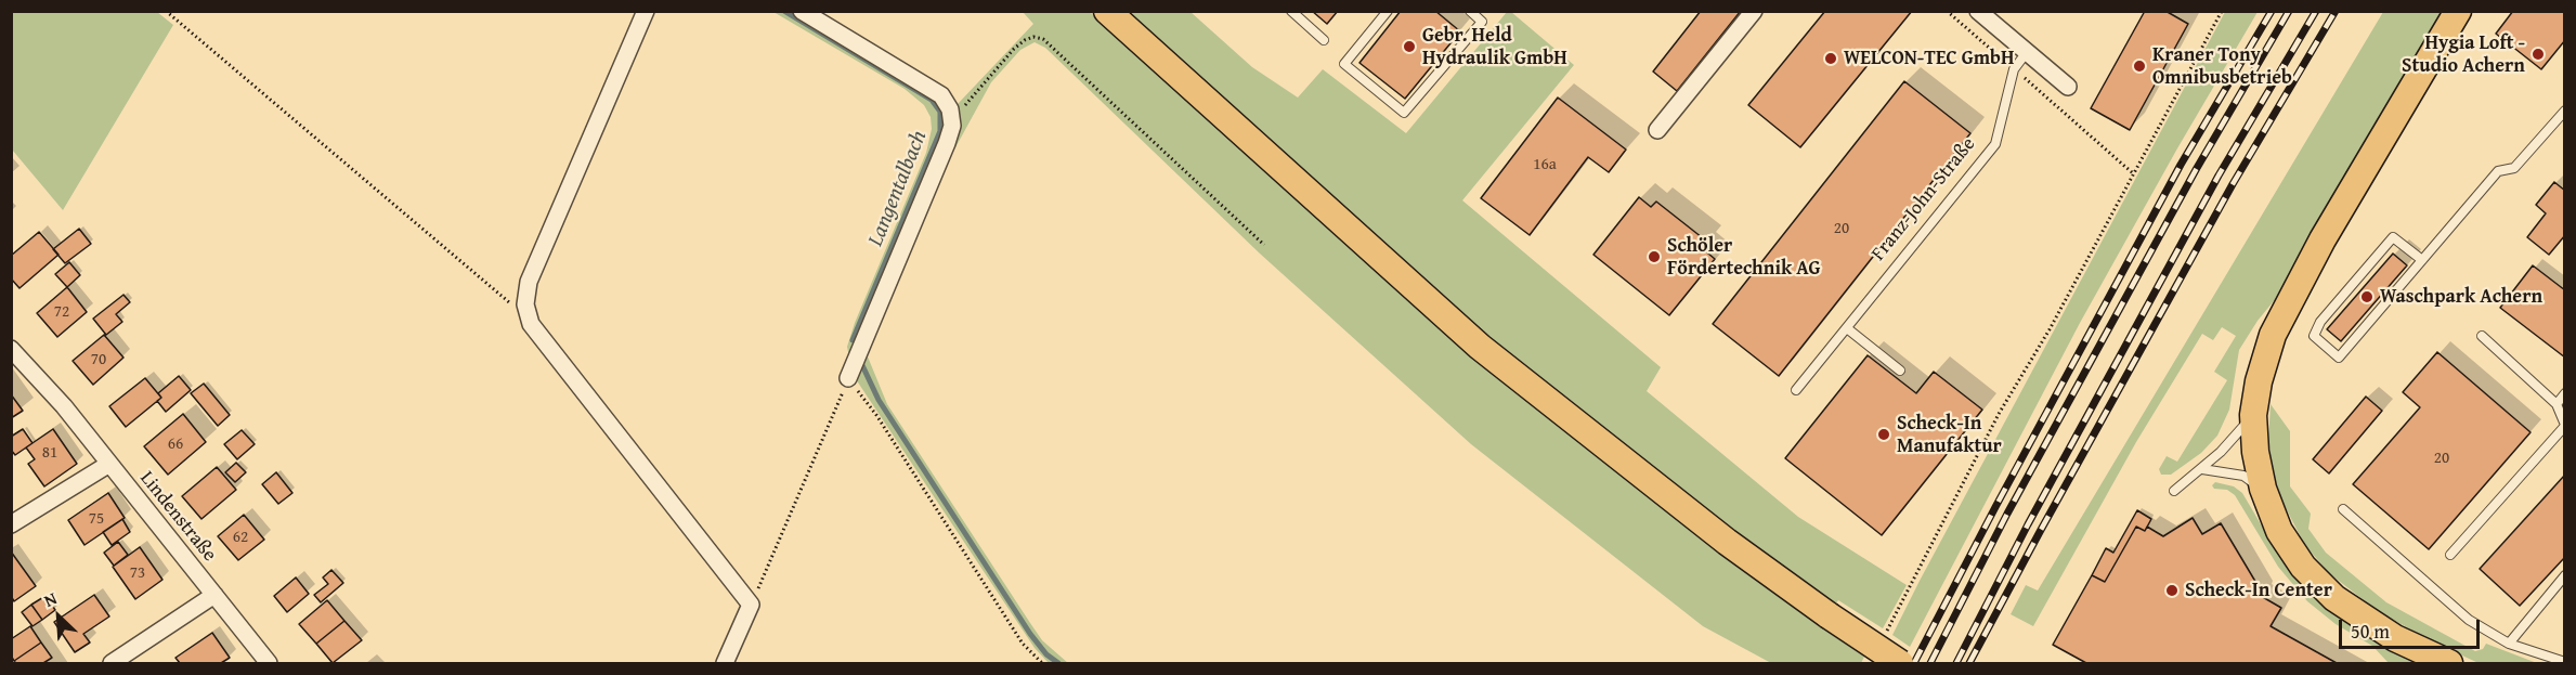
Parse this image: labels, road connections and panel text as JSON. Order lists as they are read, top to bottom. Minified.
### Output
{"streets":{"street":["Lindenstraße"],"lane":["Franz-John-Straße"]},"water":["Langentalbach"],"places":["Gebr. Held Hydraulik GmbH","Hygia Loft - Studio Achern","WELCON-TEC GmbH","Kraner Tony Omnibusbetrieb","Schöler Fördertechnik AG","Waschpark Achern","Scheck-In Manufaktur","Scheck-In Center"],"house_numbers":["16a","20","72","70","66","81","20","75","62","73"],"scale_bar":"50 m","north":"top left"}
